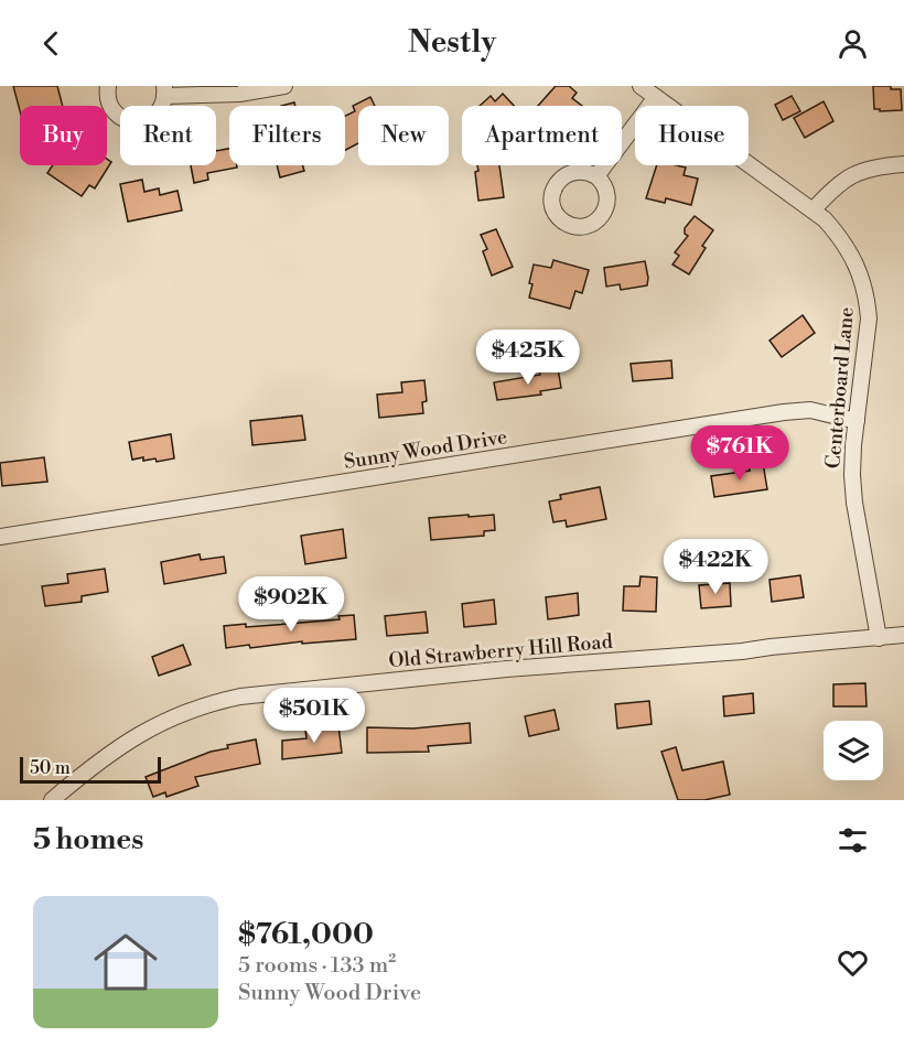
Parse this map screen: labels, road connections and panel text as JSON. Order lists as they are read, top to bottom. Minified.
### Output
{"streets":{"street":["Centerboard Lane","Sunny Wood Drive","Old Strawberry Hill Road"]},"crossings":[["Centerboard Lane","Sunny Wood Drive"],["Centerboard Lane","Old Strawberry Hill Road"]],"scale_bar":"50 m","page":{"header":"Nestly","chip":["Buy","Rent","Filters","New","Apartment","House"],"price":["$425K","$761K","$422K","$902K","$501K"],"scale":"50 m","heading":"5 homes","list":[{"name":"$761,000","note":"5 rooms · 133 m² · Sunny Wood Drive"}]}}
